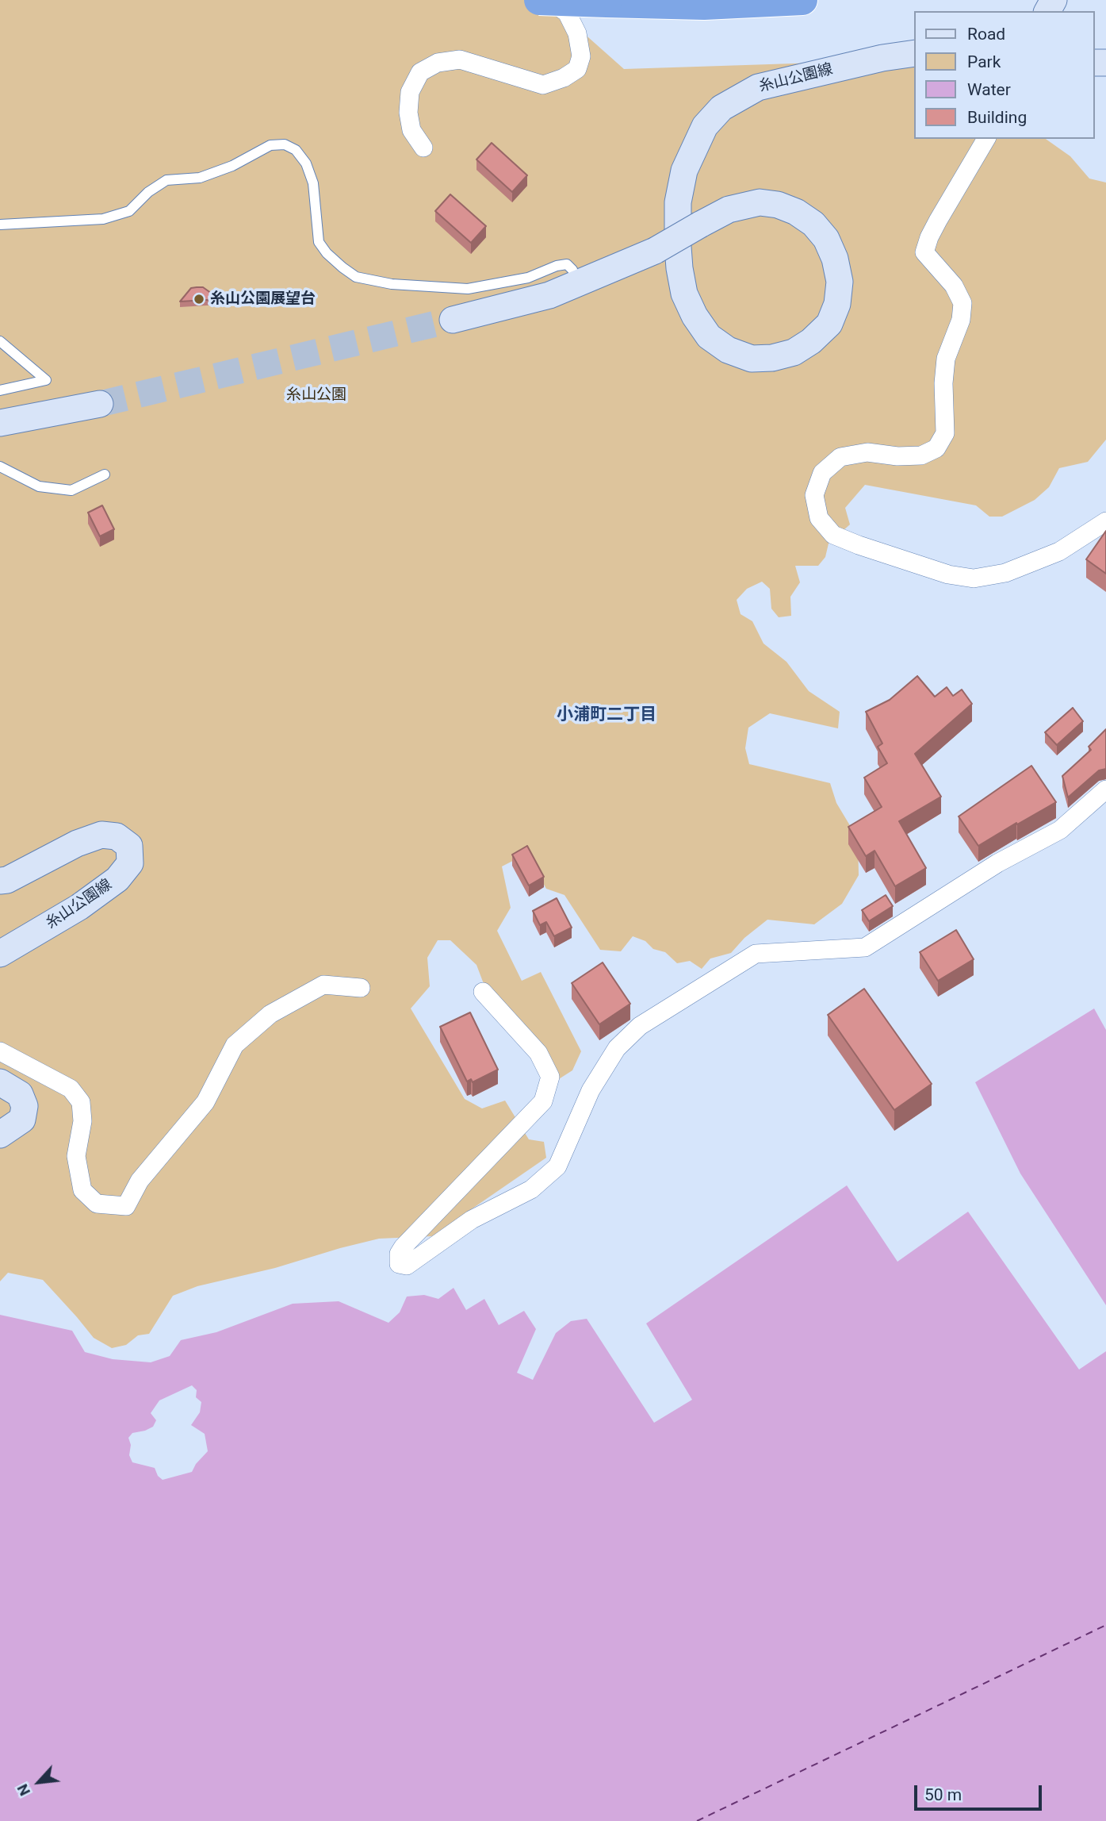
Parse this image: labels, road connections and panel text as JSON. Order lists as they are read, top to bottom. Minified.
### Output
{"streets":{"main road":["糸山公園線"]},"districts":["小浦町二丁目"],"parks":["糸山公園"],"places":["糸山公園展望台"],"legend":["Road","Park","Water","Building"],"scale_bar":"50 m","north":"bottom left"}
